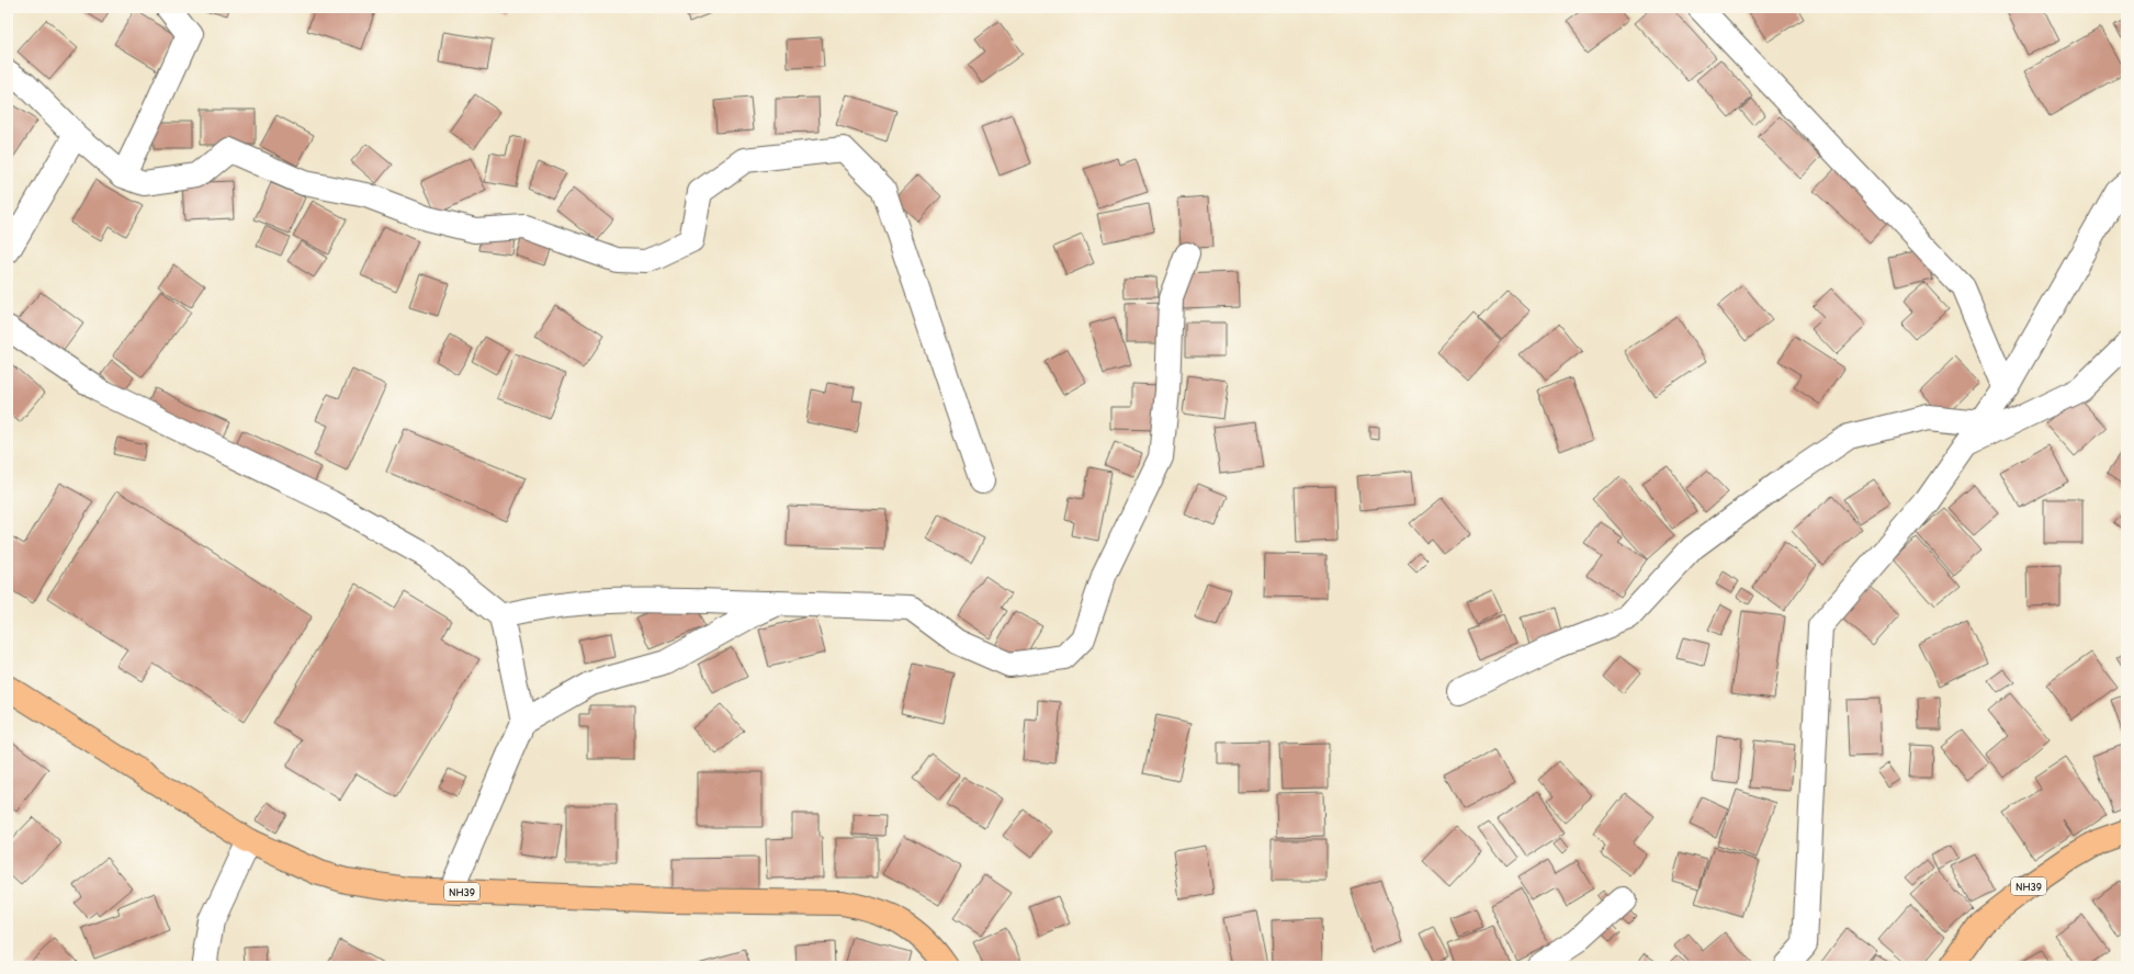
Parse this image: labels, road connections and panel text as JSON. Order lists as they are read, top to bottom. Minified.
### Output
{"streets":{"highway":["NH39"]}}
